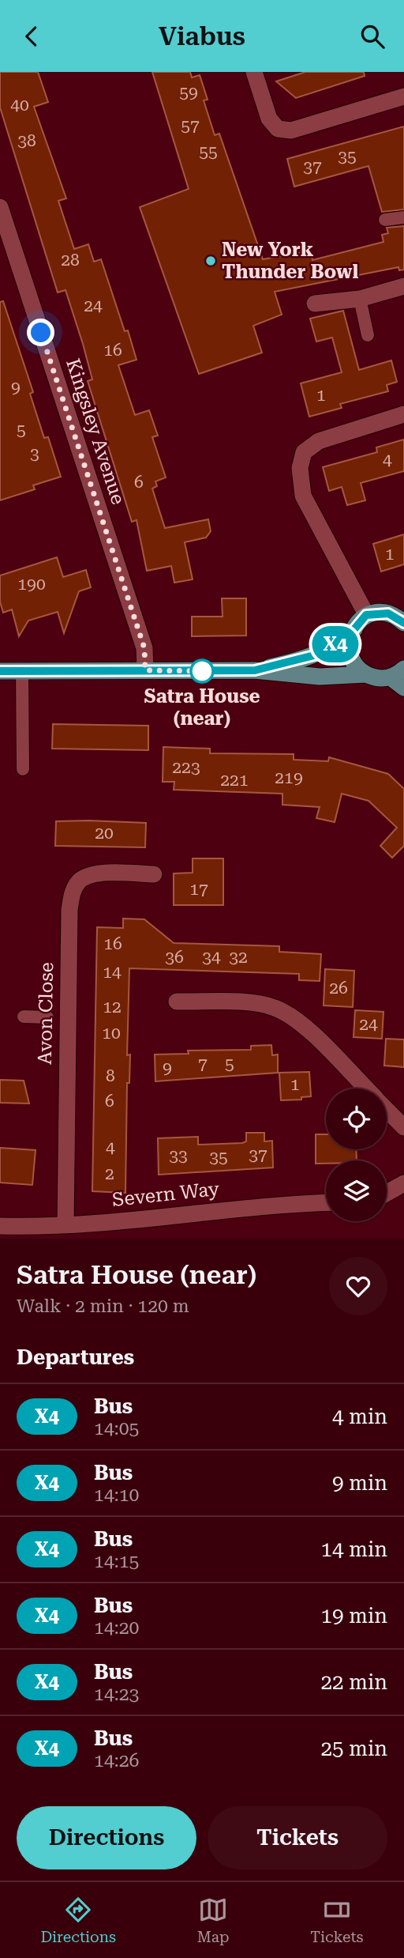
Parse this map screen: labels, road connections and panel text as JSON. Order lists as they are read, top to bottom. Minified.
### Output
{"streets":{"street":["Kingsley Avenue","Avon Close","Severn Way"]},"crossings":[["Avon Close","Severn Way"]],"places":["New York Thunder Bowl","Satra House (near)"],"lines":["bus line X4"],"house_numbers":["59","40","57","38","55","35","37","28","24","16","9","1","5","3","4","6","1","190","223","219","221","20","17","16","36","34","32","14","26","12","24","10","7","5","9","8","1","6","4","37","33","35","2"],"page":{"header":"Viabus","on_map":"X4","heading":[["Satra House (near)","Walk · 2 min · 120 m"],"Departures"],"list":[{"mark":"X4","name":"Bus","note":"14:05","value":"4 min"},{"mark":"X4","name":"Bus","note":"14:10","value":"9 min"},{"mark":"X4","name":"Bus","note":"14:15","value":"14 min"},{"mark":"X4","name":"Bus","note":"14:20","value":"19 min"},{"mark":"X4","name":"Bus","note":"14:23","value":"22 min"},{"mark":"X4","name":"Bus","note":"14:26","value":"25 min"}],"buttons":["Directions","Tickets"],"tabs":["Directions","Map","Tickets"]}}
